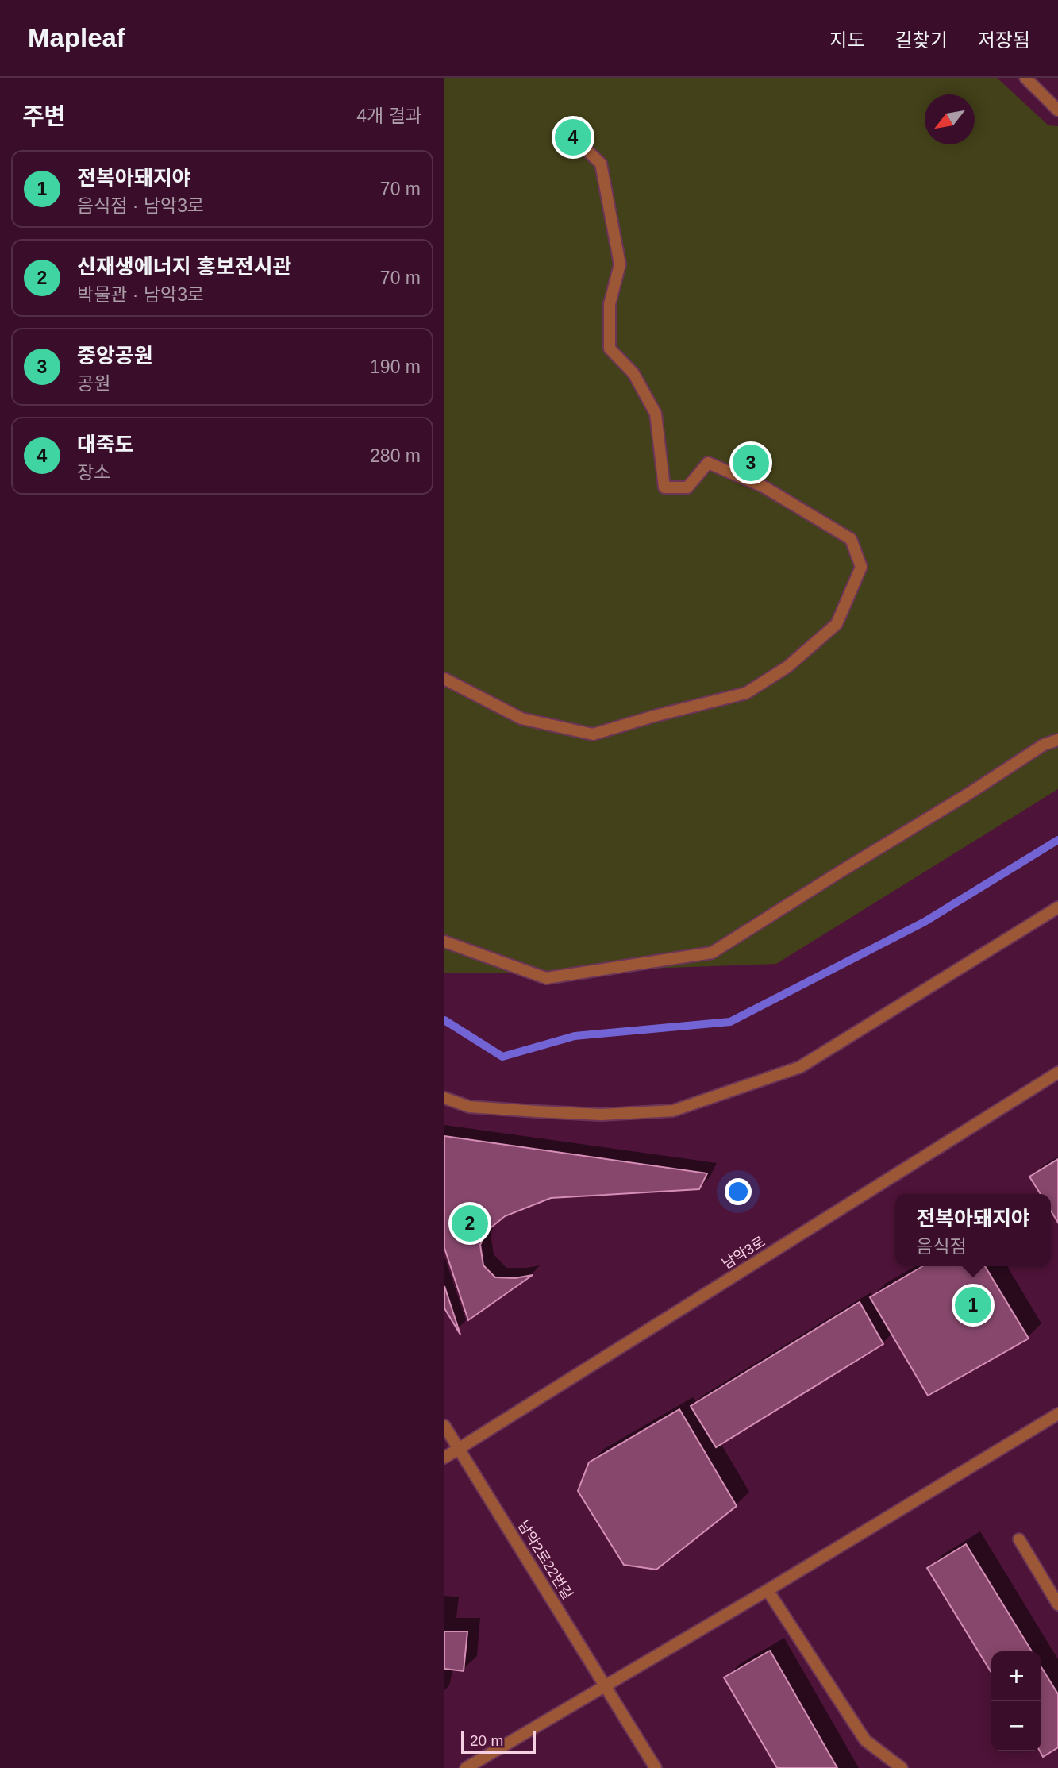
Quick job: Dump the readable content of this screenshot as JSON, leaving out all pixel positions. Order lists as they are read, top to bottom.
{
  "streets": {
    "street": ["남악3로", "남악2로22번길"]
  },
  "crossings": [
    ["남악3로", "남악2로22번길"]
  ],
  "scale_bar": "20 m",
  "north": "bottom left",
  "page": {
    "header": "Mapleaf",
    "nav": ["지도", "길찾기", "저장됨"],
    "heading": ["주변", "4개 결과"],
    "pins": [
      "4",
      "3",
      "2",
      "1"
    ],
    "list": [
      {
        "mark": "1",
        "name": "전복아돼지야",
        "note": "음식점 · 남악3로",
        "value": "70 m"
      },
      {
        "mark": "2",
        "name": "신재생에너지 홍보전시관",
        "note": "박물관 · 남악3로",
        "value": "70 m"
      },
      {
        "mark": "3",
        "name": "중앙공원",
        "note": "공원",
        "value": "190 m"
      },
      {
        "mark": "4",
        "name": "대죽도",
        "note": "장소",
        "value": "280 m"
      }
    ],
    "popup": ["전복아돼지야", "음식점"],
    "map_buttons": ["+", "−"],
    "scale": "20 m"
  }
}
